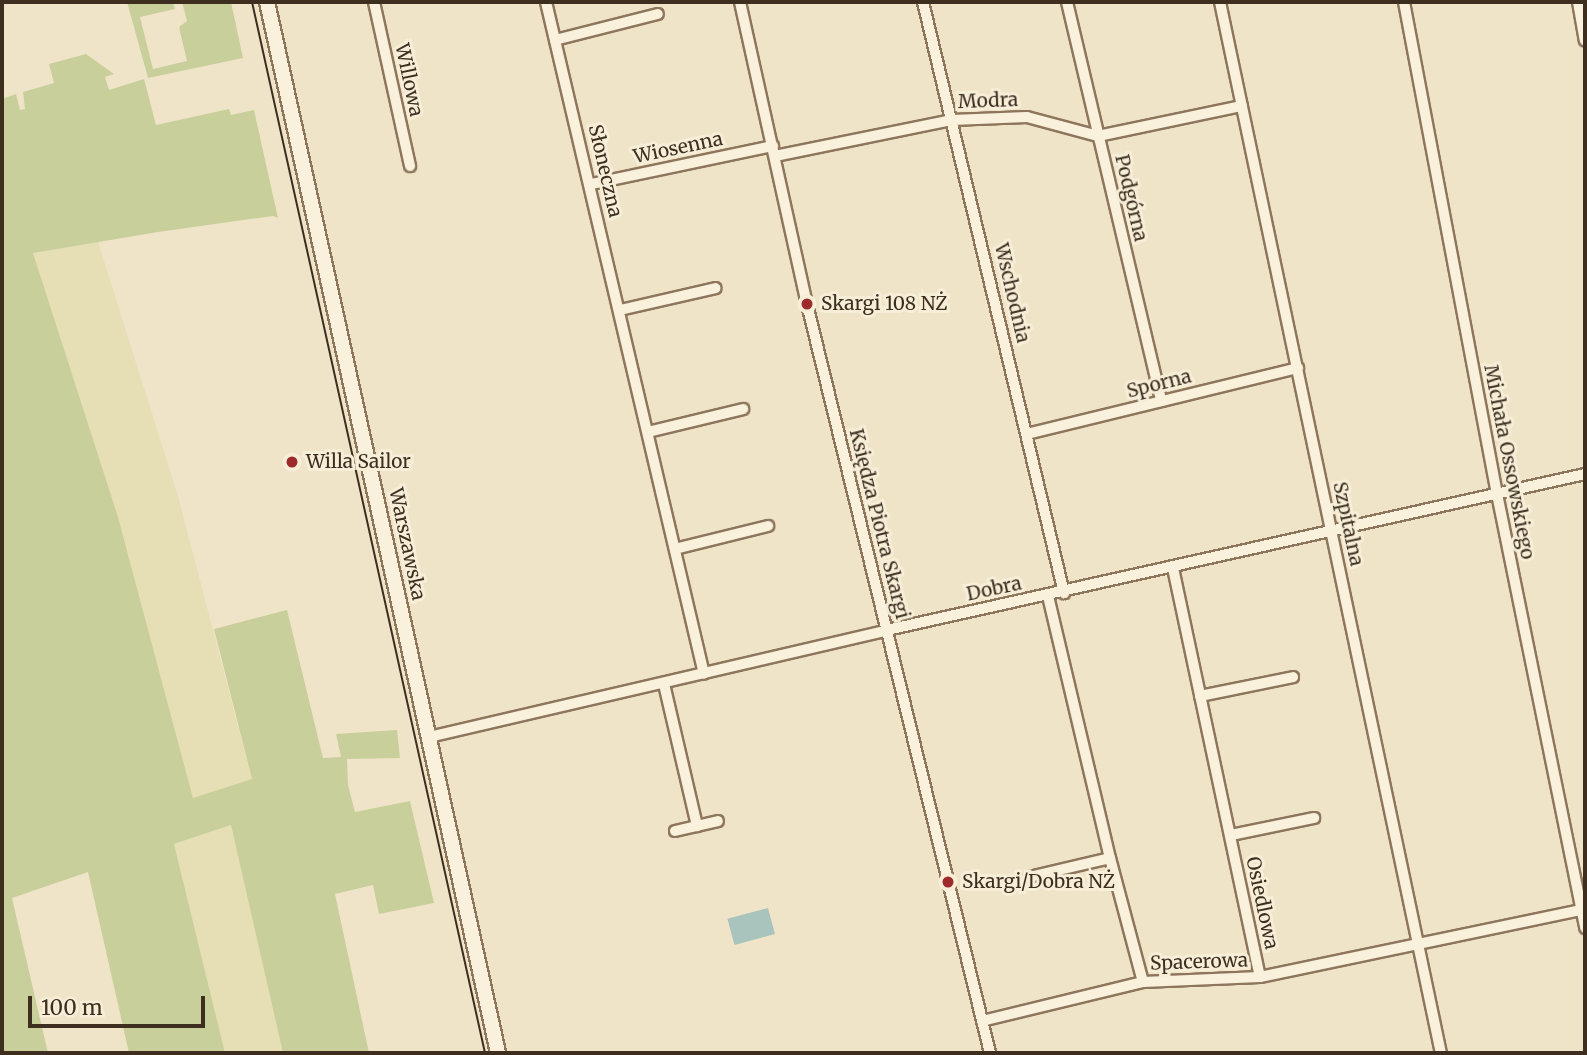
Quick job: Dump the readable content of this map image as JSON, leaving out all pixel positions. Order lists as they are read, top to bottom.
{
  "streets": {
    "main road": ["Warszawska"],
    "street": [
      "Willowa",
      "Modra",
      "Wiosenna",
      "Słoneczna",
      "Podgórna",
      "Wschodnia",
      "Sporna",
      "Michała Ossowskiego",
      "Księdza Piotra Skargi",
      "Szpitalna",
      "Dobra",
      "Osiedlowa",
      "Spacerowa"
    ]
  },
  "crossings": [
    ["Modra", "Wiosenna"],
    ["Modra", "Podgórna"],
    ["Modra", "Wschodnia"],
    ["Modra", "Księdza Piotra Skargi"],
    ["Modra", "Szpitalna"],
    ["Wiosenna", "Słoneczna"],
    ["Wiosenna", "Księdza Piotra Skargi"],
    ["Słoneczna", "Dobra"],
    ["Podgórna", "Sporna"],
    ["Wschodnia", "Sporna"],
    ["Wschodnia", "Dobra"],
    ["Sporna", "Szpitalna"],
    ["Michała Ossowskiego", "Dobra"],
    ["Michała Ossowskiego", "Spacerowa"],
    ["Księdza Piotra Skargi", "Dobra"],
    ["Księdza Piotra Skargi", "Spacerowa"],
    ["Szpitalna", "Dobra"],
    ["Szpitalna", "Spacerowa"],
    ["Warszawska", "Dobra"],
    ["Dobra", "Osiedlowa"],
    ["Osiedlowa", "Spacerowa"]
  ],
  "places": ["Skargi 108 NŻ", "Willa Sailor", "Skargi/Dobra NŻ"],
  "scale_bar": "100 m"
}
